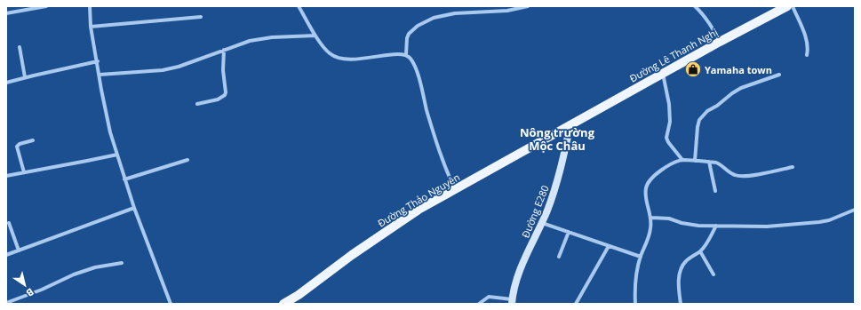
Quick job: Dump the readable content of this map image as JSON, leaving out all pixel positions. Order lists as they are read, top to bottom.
{
  "streets": {
    "main road": ["Đường Lê Thanh Nghị", "Đường Thảo Nguyên", "Đường E280"]
  },
  "crossings": [
    ["Đường Lê Thanh Nghị", "Đường Thảo Nguyên"],
    ["Đường Lê Thanh Nghị", "Đường E280"],
    ["Đường Thảo Nguyên", "Đường E280"]
  ],
  "districts": ["Nông trường Mộc Châu"],
  "places": {
    "shop": ["Yamaha town"]
  },
  "north": "bottom right"
}
